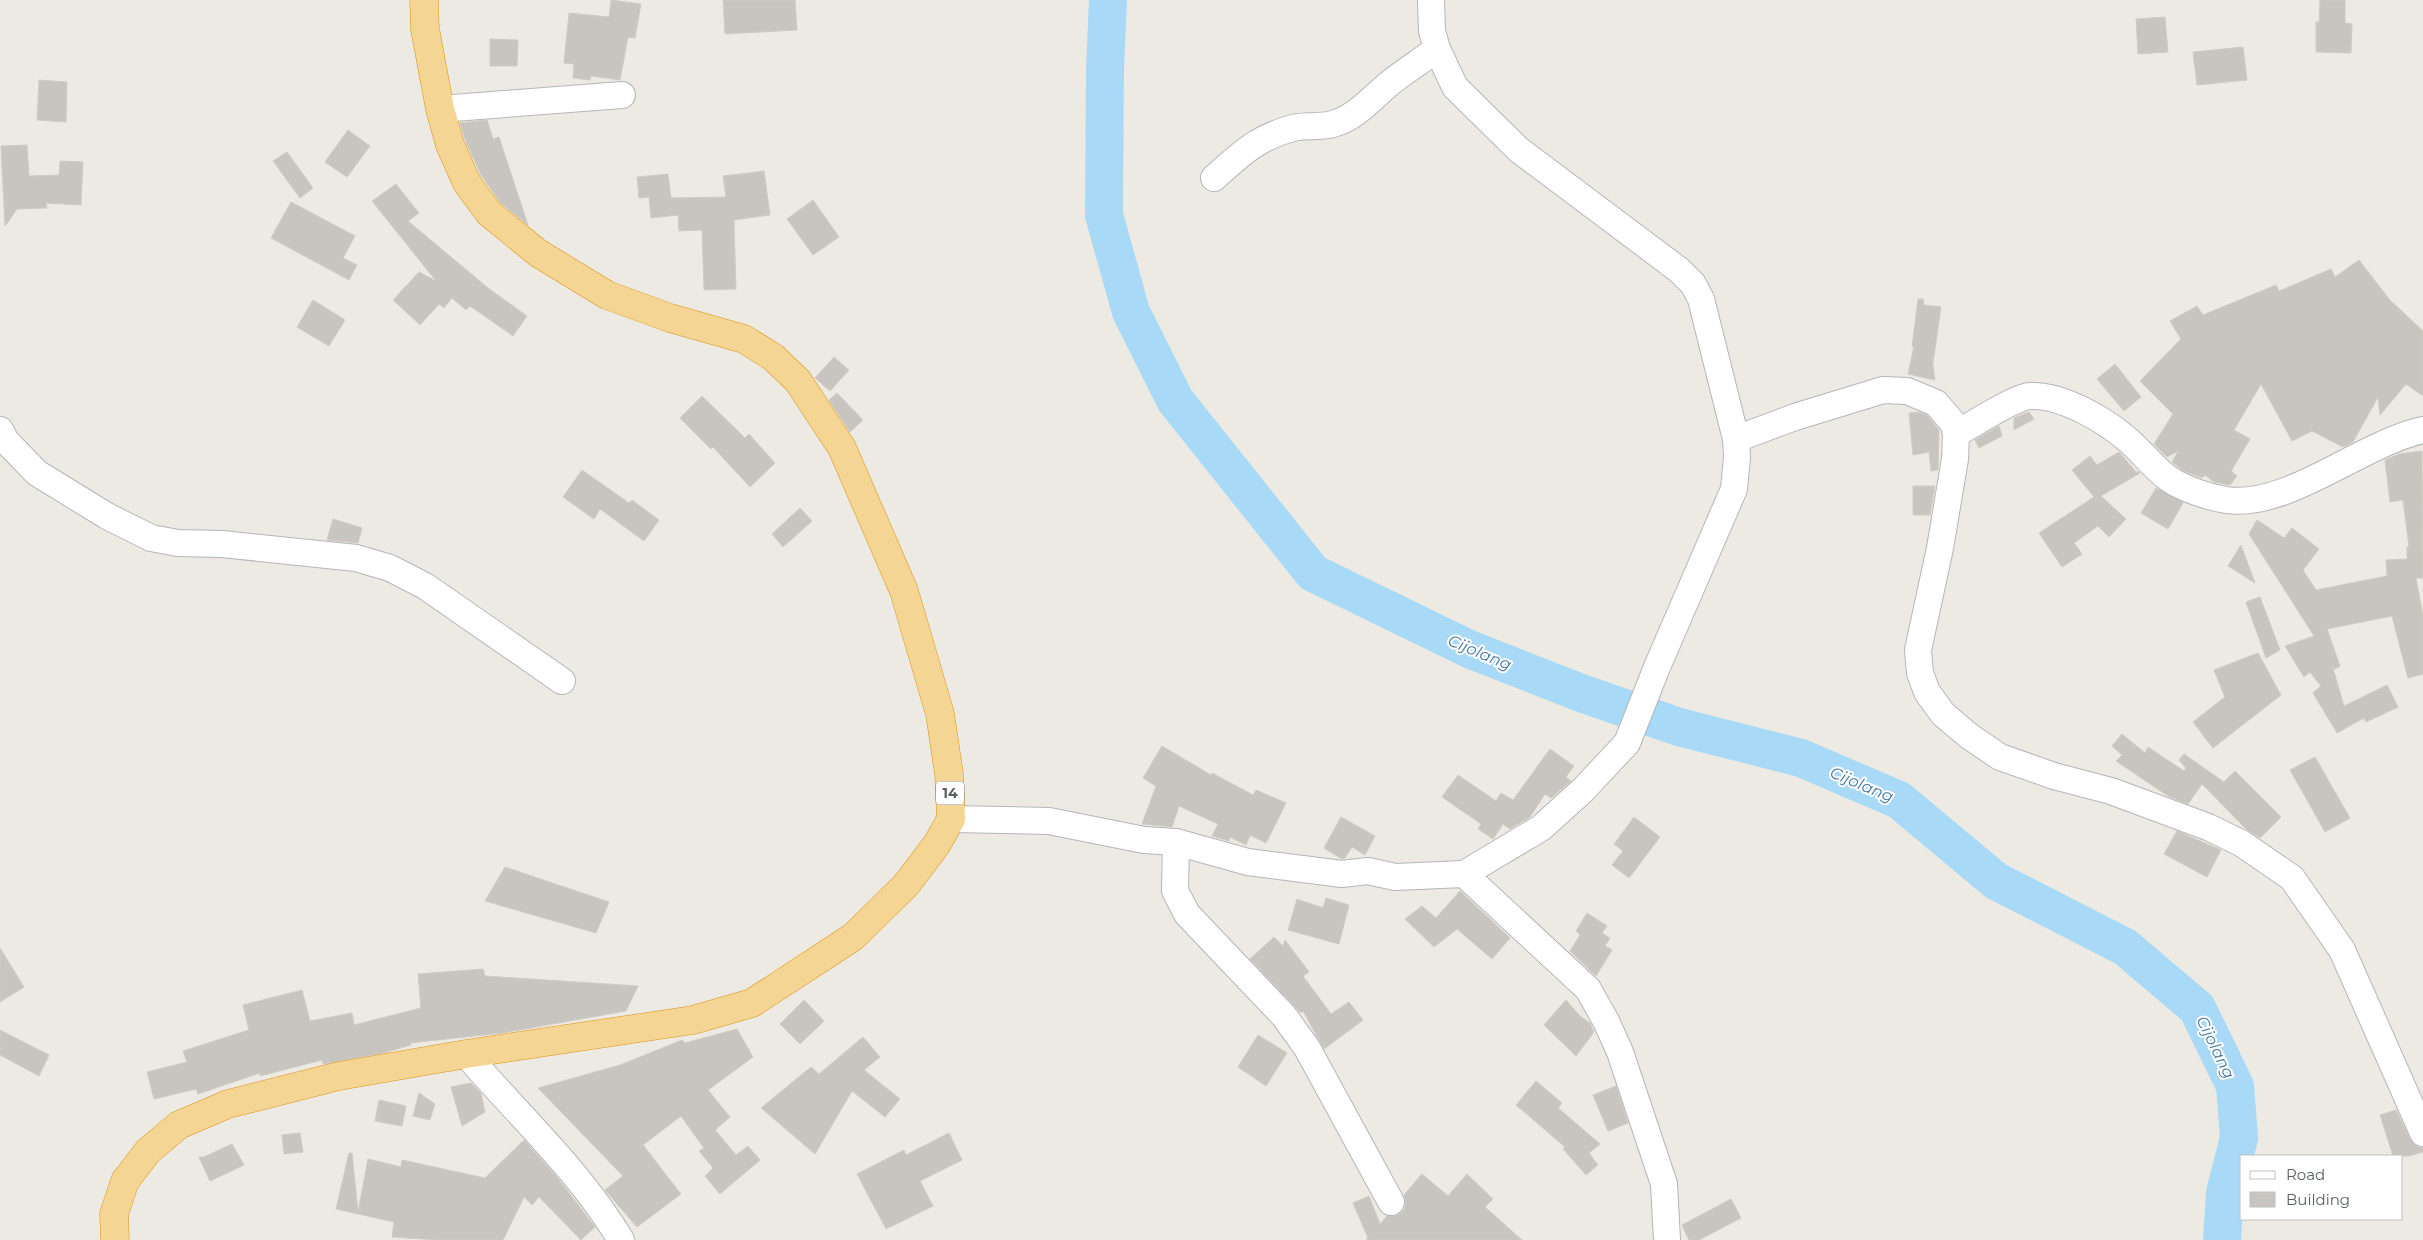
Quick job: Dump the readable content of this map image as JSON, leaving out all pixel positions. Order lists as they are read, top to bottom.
{
  "streets": {
    "highway": ["14"]
  },
  "water": ["Cijolang"],
  "legend": ["Road", "Building"]
}
